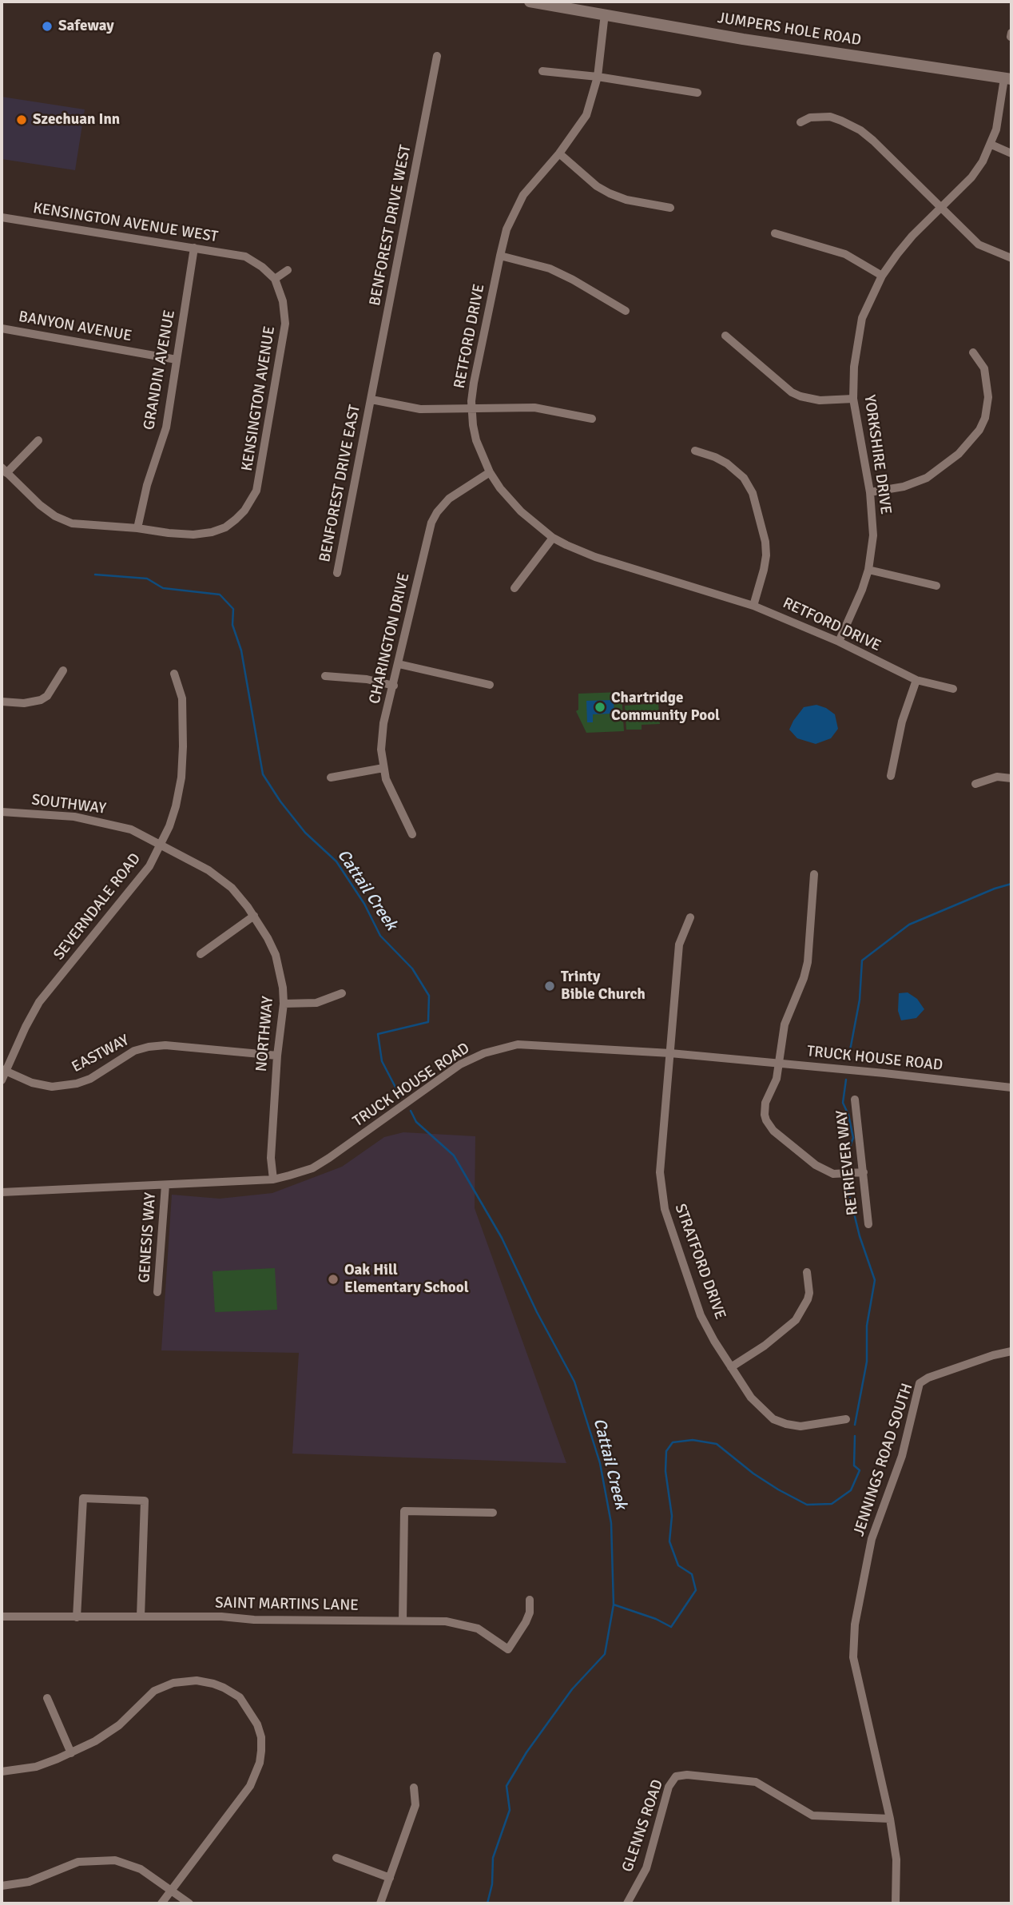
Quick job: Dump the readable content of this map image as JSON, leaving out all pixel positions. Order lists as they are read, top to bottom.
{
  "streets": {
    "main road": ["JUMPERS HOLE ROAD"],
    "street": [
      "KENSINGTON AVENUE WEST",
      "BENFOREST DRIVE WEST",
      "BANYON AVENUE",
      "RETFORD DRIVE",
      "GRANDIN AVENUE",
      "KENSINGTON AVENUE",
      "YORKSHIRE DRIVE",
      "BENFOREST DRIVE EAST",
      "CHARINGTON DRIVE",
      "SOUTHWAY",
      "SEVERNDALE ROAD",
      "NORTHWAY",
      "EASTWAY",
      "TRUCK HOUSE ROAD",
      "RETRIEVER WAY",
      "GENESIS WAY",
      "STRATFORD DRIVE",
      "JENNINGS ROAD SOUTH",
      "SAINT MARTINS LANE",
      "GLENNS ROAD"
    ]
  },
  "crossings": [
    ["JUMPERS HOLE ROAD", "RETFORD DRIVE"],
    ["JUMPERS HOLE ROAD", "YORKSHIRE DRIVE"],
    ["KENSINGTON AVENUE WEST", "GRANDIN AVENUE"],
    ["KENSINGTON AVENUE WEST", "KENSINGTON AVENUE"],
    ["BENFOREST DRIVE WEST", "BENFOREST DRIVE EAST"],
    ["BANYON AVENUE", "GRANDIN AVENUE"],
    ["RETFORD DRIVE", "YORKSHIRE DRIVE"],
    ["RETFORD DRIVE", "CHARINGTON DRIVE"],
    ["GRANDIN AVENUE", "KENSINGTON AVENUE"],
    ["SOUTHWAY", "SEVERNDALE ROAD"],
    ["SOUTHWAY", "NORTHWAY"],
    ["SEVERNDALE ROAD", "NORTHWAY"],
    ["SEVERNDALE ROAD", "EASTWAY"],
    ["NORTHWAY", "EASTWAY"],
    ["NORTHWAY", "TRUCK HOUSE ROAD"],
    ["TRUCK HOUSE ROAD", "GENESIS WAY"],
    ["TRUCK HOUSE ROAD", "STRATFORD DRIVE"],
    ["JENNINGS ROAD SOUTH", "GLENNS ROAD"]
  ],
  "water": ["Cattail Creek"],
  "places": [
    "Safeway",
    "Szechuan Inn",
    "Chartridge Community Pool",
    "Trinty Bible Church",
    "Oak Hill Elementary School"
  ]
}
